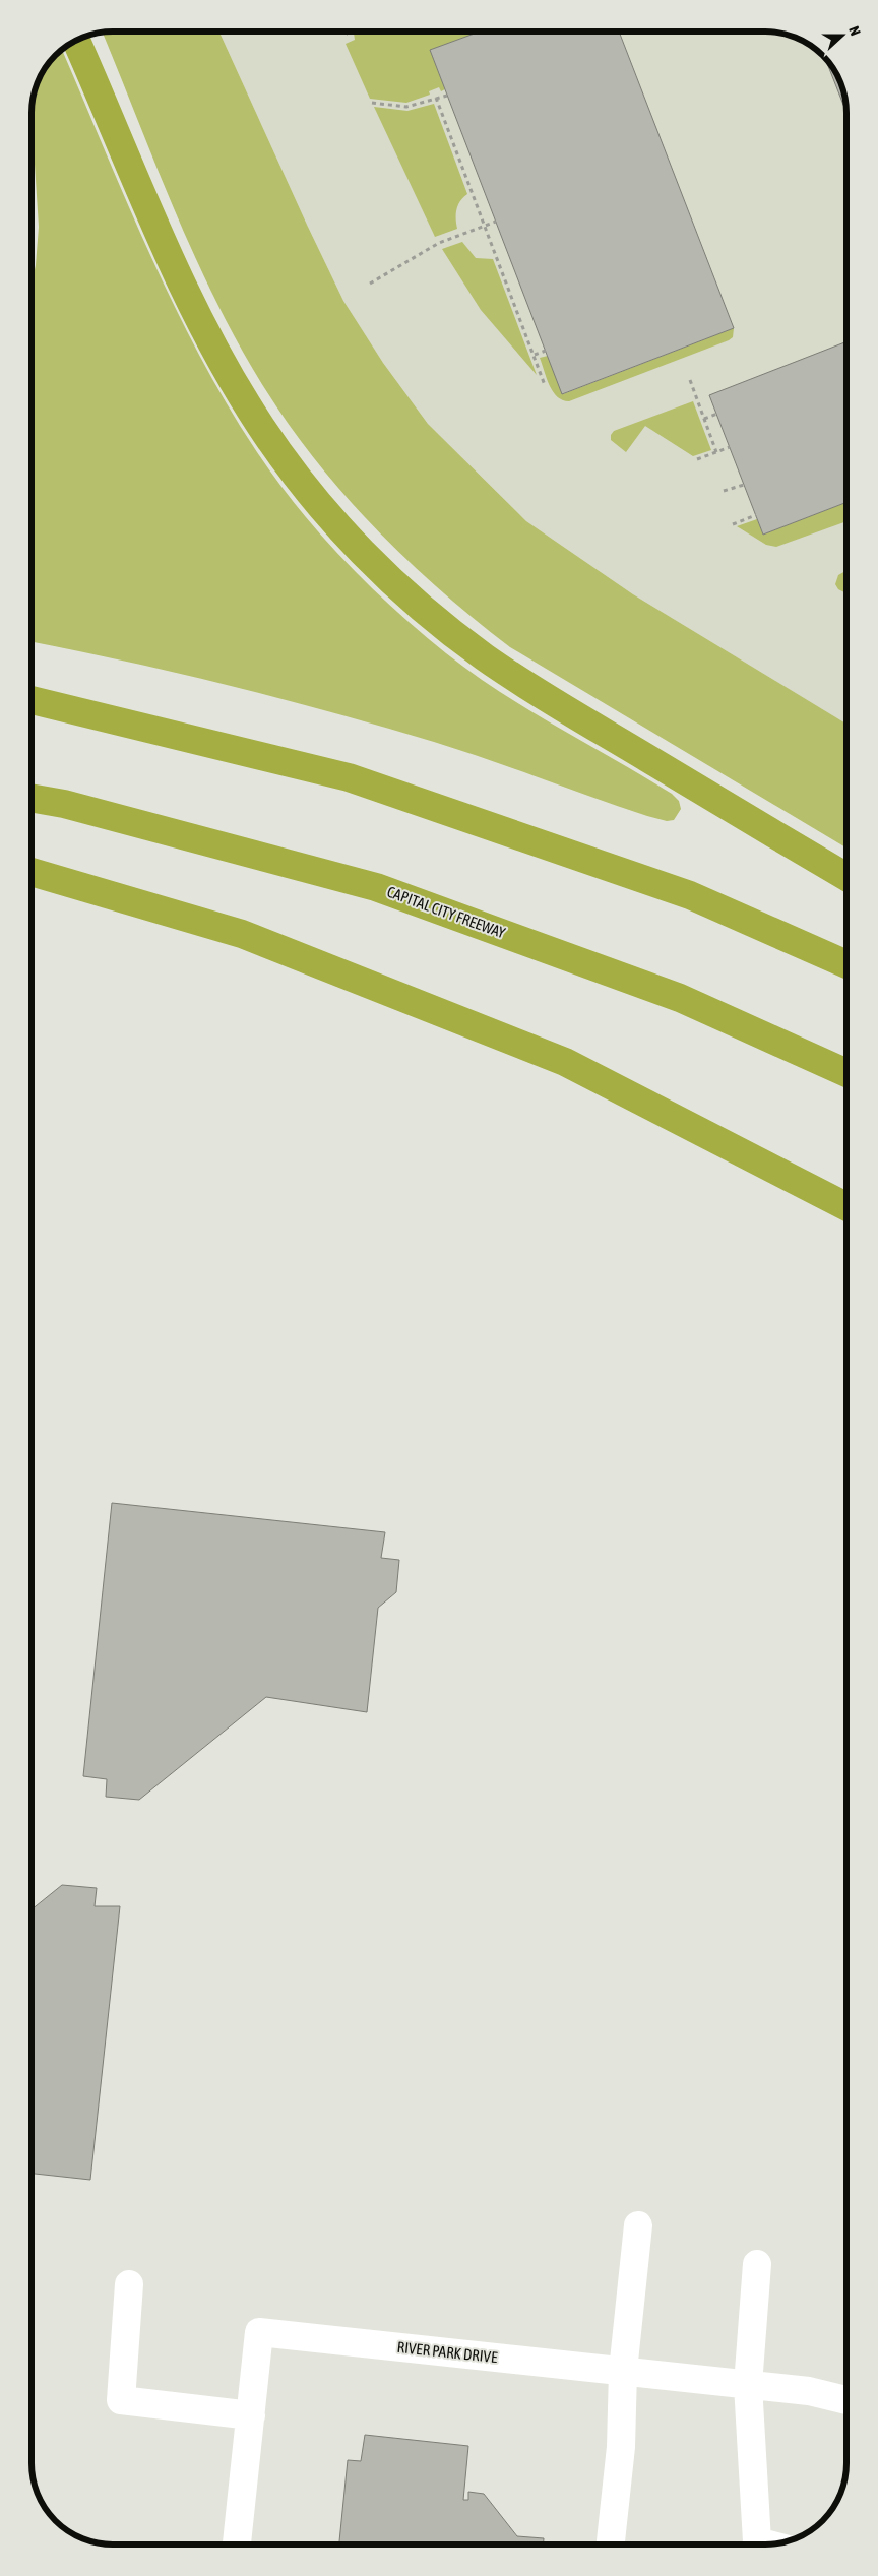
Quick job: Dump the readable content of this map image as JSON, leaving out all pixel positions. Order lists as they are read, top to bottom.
{
  "streets": {
    "highway": ["CAPITAL CITY FREEWAY"],
    "street": ["RIVER PARK DRIVE"]
  },
  "north": "right"
}
